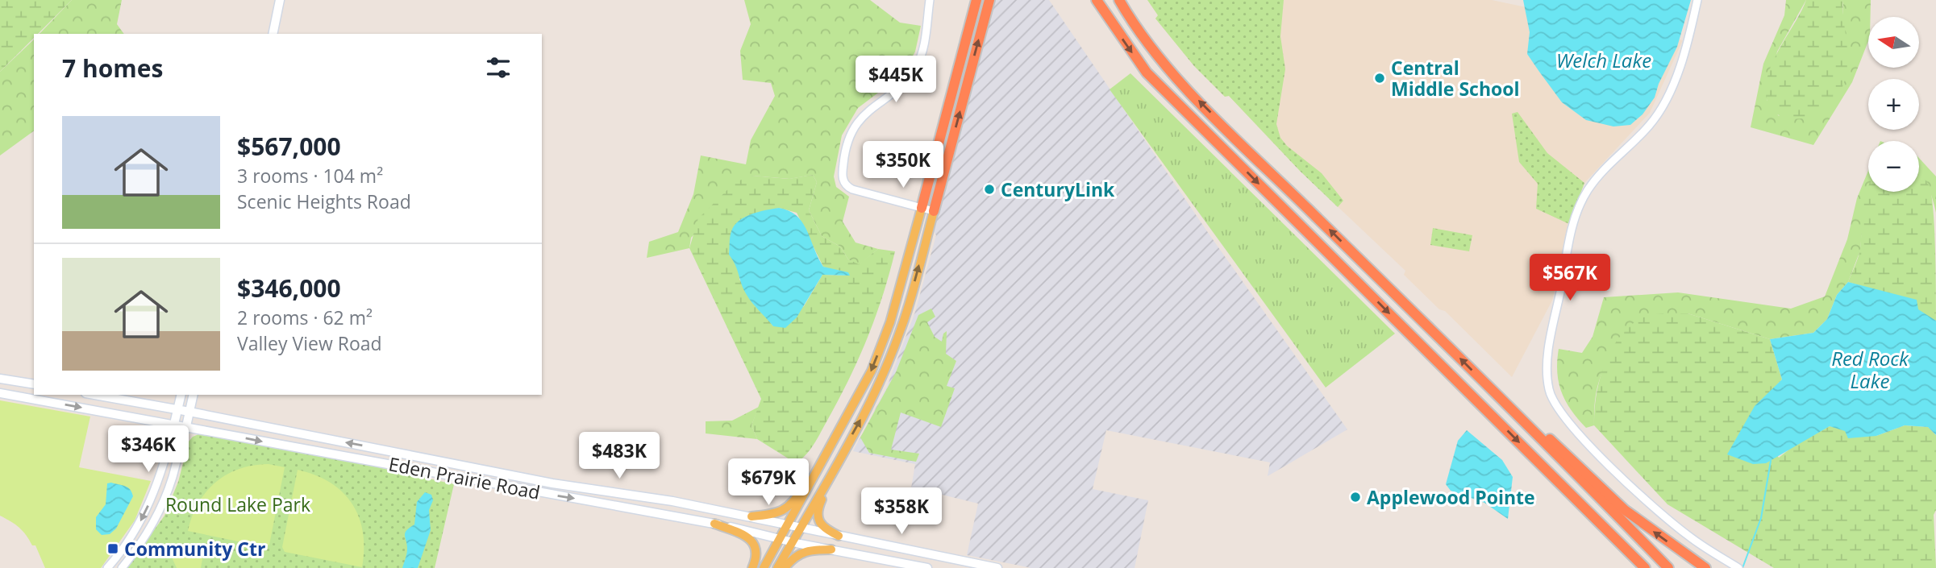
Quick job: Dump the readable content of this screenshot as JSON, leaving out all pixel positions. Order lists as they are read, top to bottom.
{
  "streets": {
    "main road": ["Eden Prairie Road"]
  },
  "water": ["Welch Lake", "Red Rock Lake"],
  "parks": ["Round Lake Park"],
  "places": {
    "other": ["Central Middle School", "CenturyLink", "Applewood Pointe"],
    "transit": ["Community Ctr"]
  },
  "north": "left",
  "page": {
    "map_buttons": ["+", "−"],
    "heading": "7 homes",
    "price": [
      "$445K",
      "$350K",
      "$567K",
      "$346K",
      "$483K",
      "$679K",
      "$358K"
    ],
    "list": [
      {
        "name": "$567,000",
        "note": "3 rooms · 104 m² · Scenic Heights Road"
      },
      {
        "name": "$346,000",
        "note": "2 rooms · 62 m² · Valley View Road"
      }
    ]
  }
}
